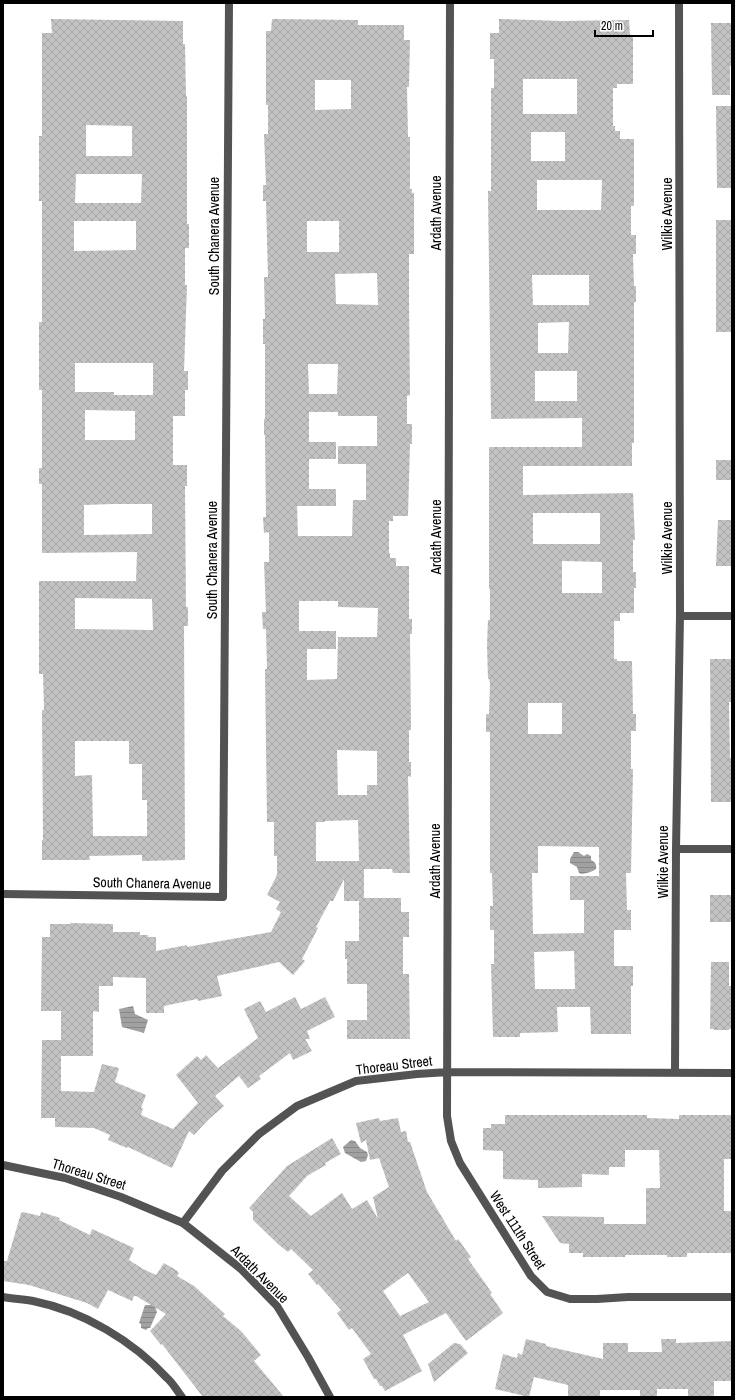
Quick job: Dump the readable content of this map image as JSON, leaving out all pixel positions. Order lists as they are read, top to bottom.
{
  "streets": {
    "street": [
      "Ardath Avenue",
      "Wilkie Avenue",
      "South Chanera Avenue",
      "Thoreau Street",
      "West 111th Street"
    ]
  },
  "crossings": [
    ["Ardath Avenue", "Thoreau Street"],
    ["Ardath Avenue", "West 111th Street"],
    ["Wilkie Avenue", "Thoreau Street"],
    ["Thoreau Street", "West 111th Street"]
  ],
  "scale_bar": "20 m"
}
